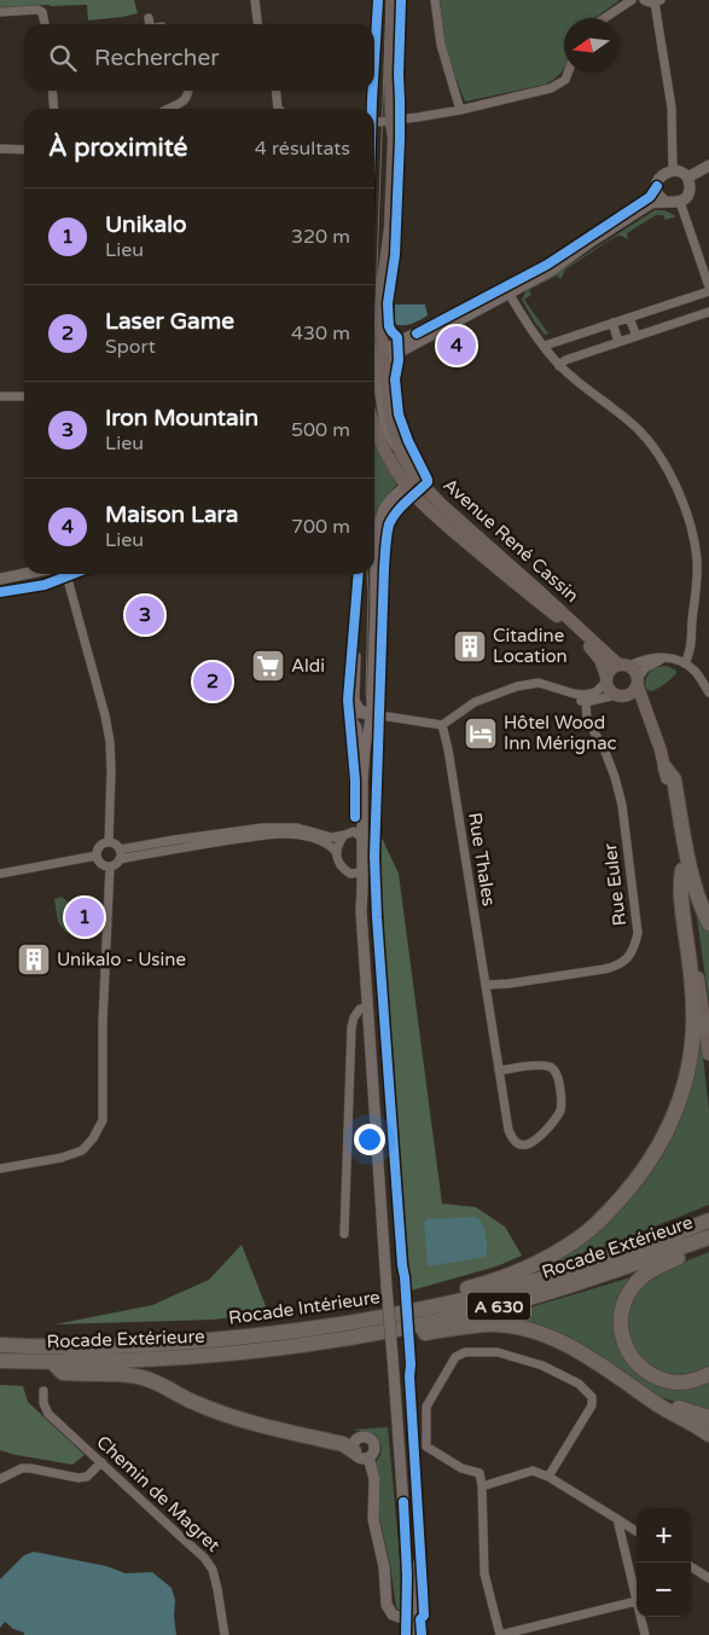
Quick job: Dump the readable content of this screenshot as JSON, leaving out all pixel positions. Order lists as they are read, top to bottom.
{
  "streets": {
    "highway": ["Rocade Extérieure", "A 630", "Rocade Intérieure"],
    "main road": ["Avenue René Cassin"],
    "street": ["Rue Thales", "Rue Euler", "Chemin de Magret"]
  },
  "crossings": [
    ["Rue Thales", "Rue Euler"]
  ],
  "places": {
    "building": ["Citadine Location", "Unikalo - Usine"],
    "supermarket": ["Aldi"],
    "hotel": ["Hôtel Wood Inn Mérignac"]
  },
  "north": "left",
  "page": {
    "search": "Rechercher",
    "heading": ["À proximité", "4 résultats"],
    "list": [
      {
        "mark": "1",
        "name": "Unikalo",
        "note": "Lieu",
        "value": "320 m"
      },
      {
        "mark": "2",
        "name": "Laser Game",
        "note": "Sport",
        "value": "430 m"
      },
      {
        "mark": "3",
        "name": "Iron Mountain",
        "note": "Lieu",
        "value": "500 m"
      },
      {
        "mark": "4",
        "name": "Maison Lara",
        "note": "Lieu",
        "value": "700 m"
      }
    ],
    "pins": [
      "4",
      "3",
      "2",
      "1"
    ],
    "map_buttons": ["+", "−"]
  }
}
